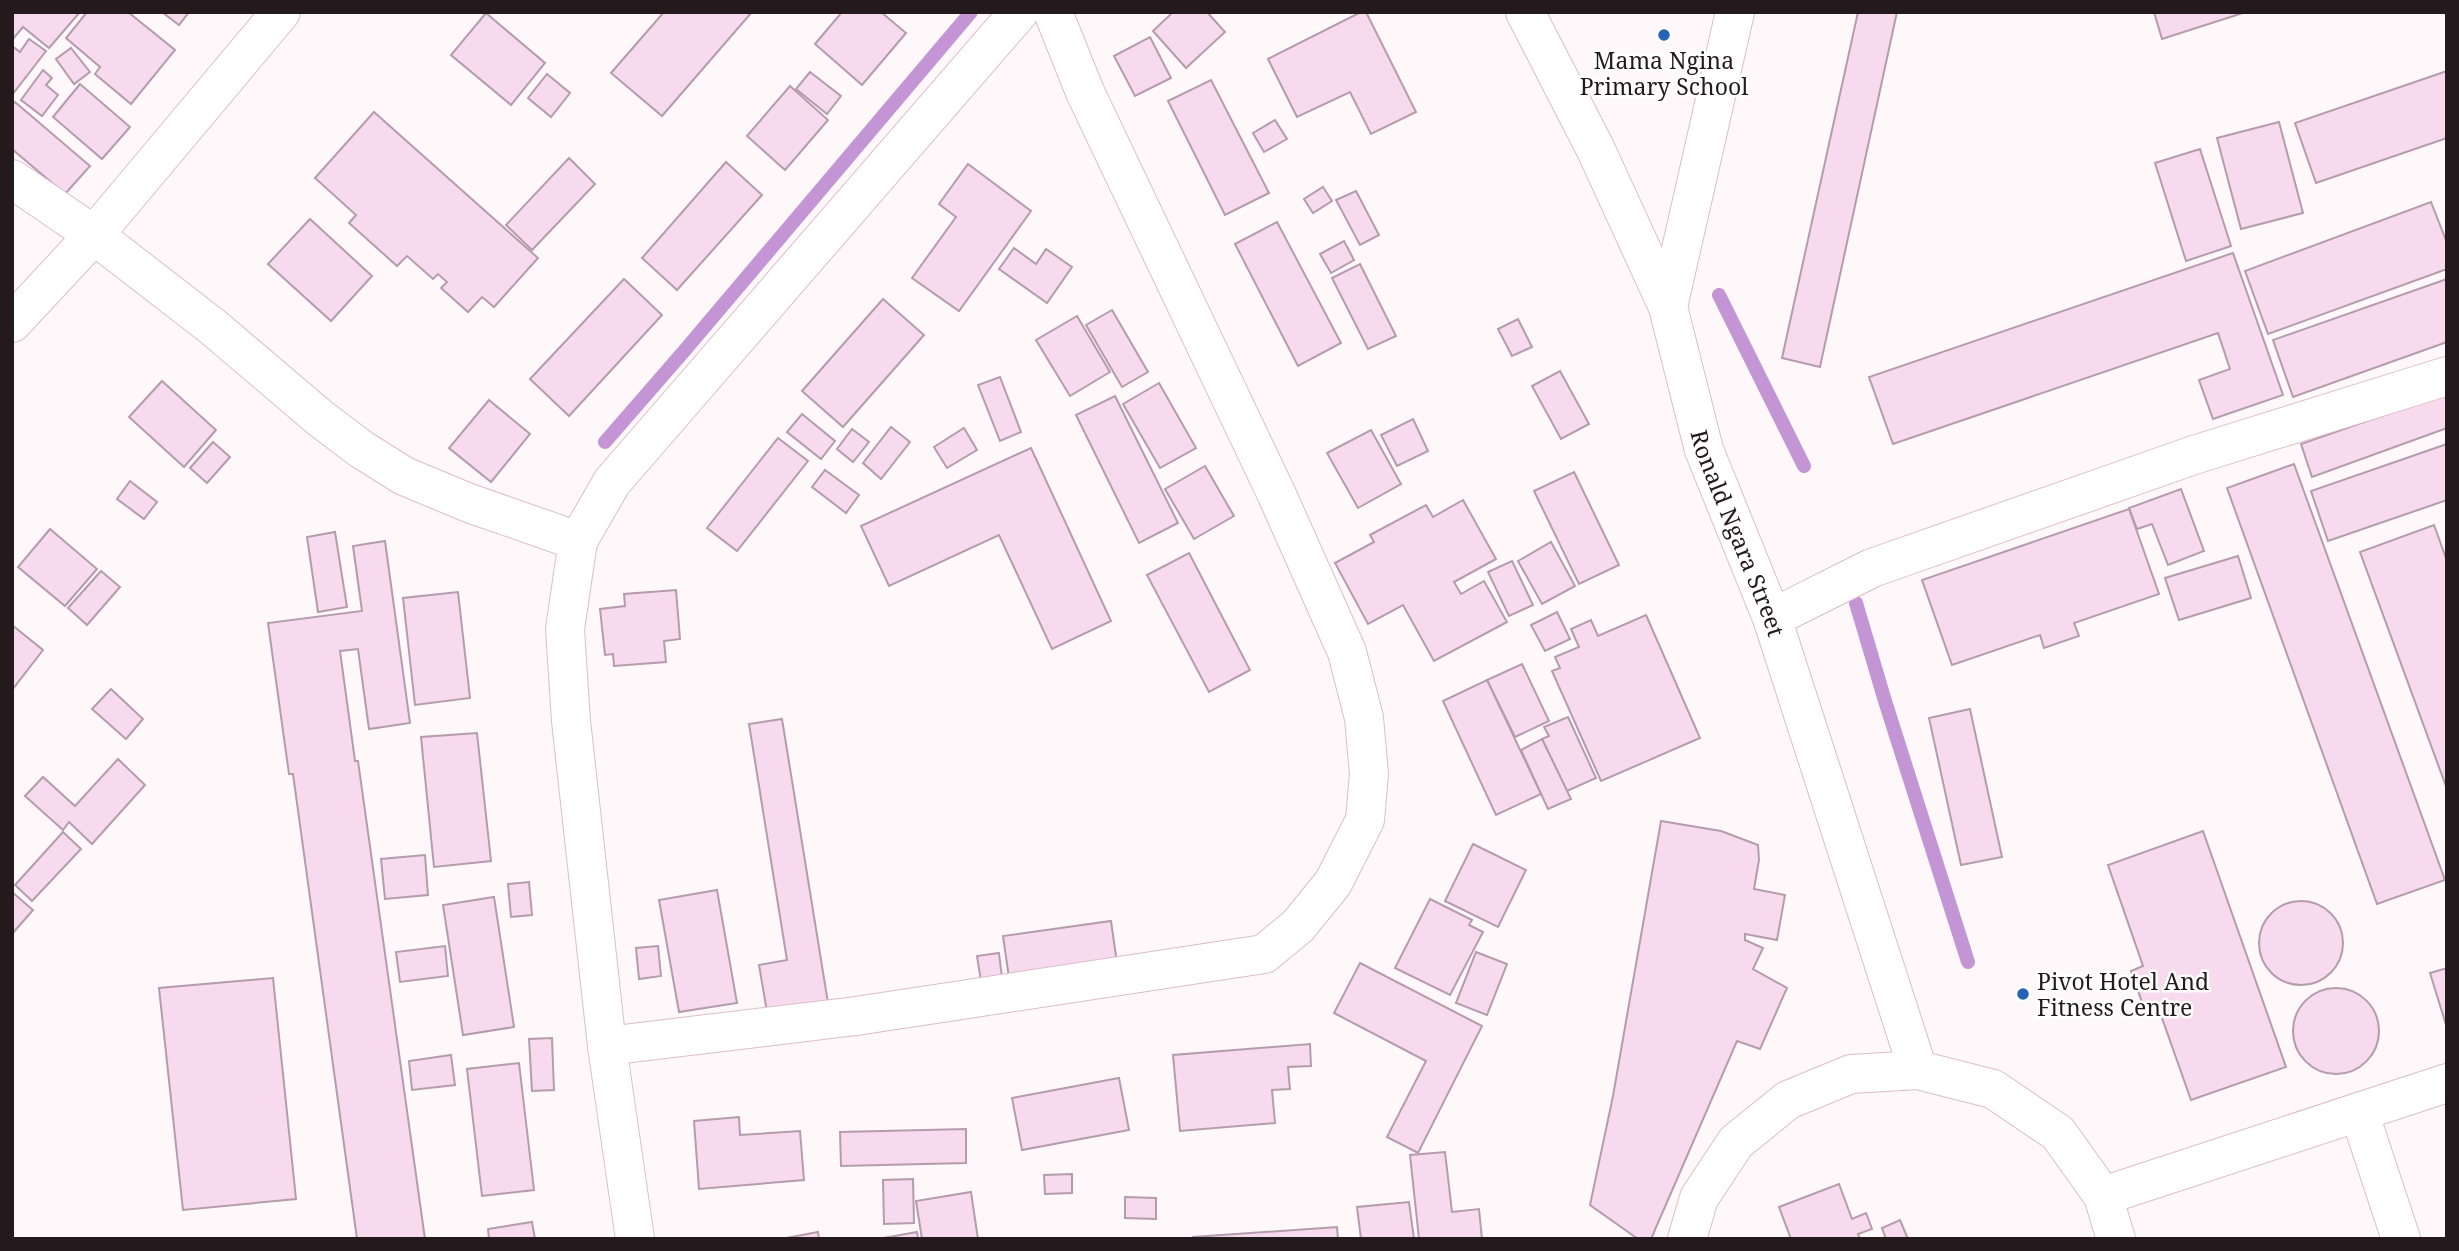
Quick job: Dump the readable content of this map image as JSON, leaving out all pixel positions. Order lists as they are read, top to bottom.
{
  "streets": {
    "street": ["Ronald Ngara Street"]
  },
  "places": ["Mama Ngina Primary School", "Pivot Hotel And Fitness Centre"]
}
